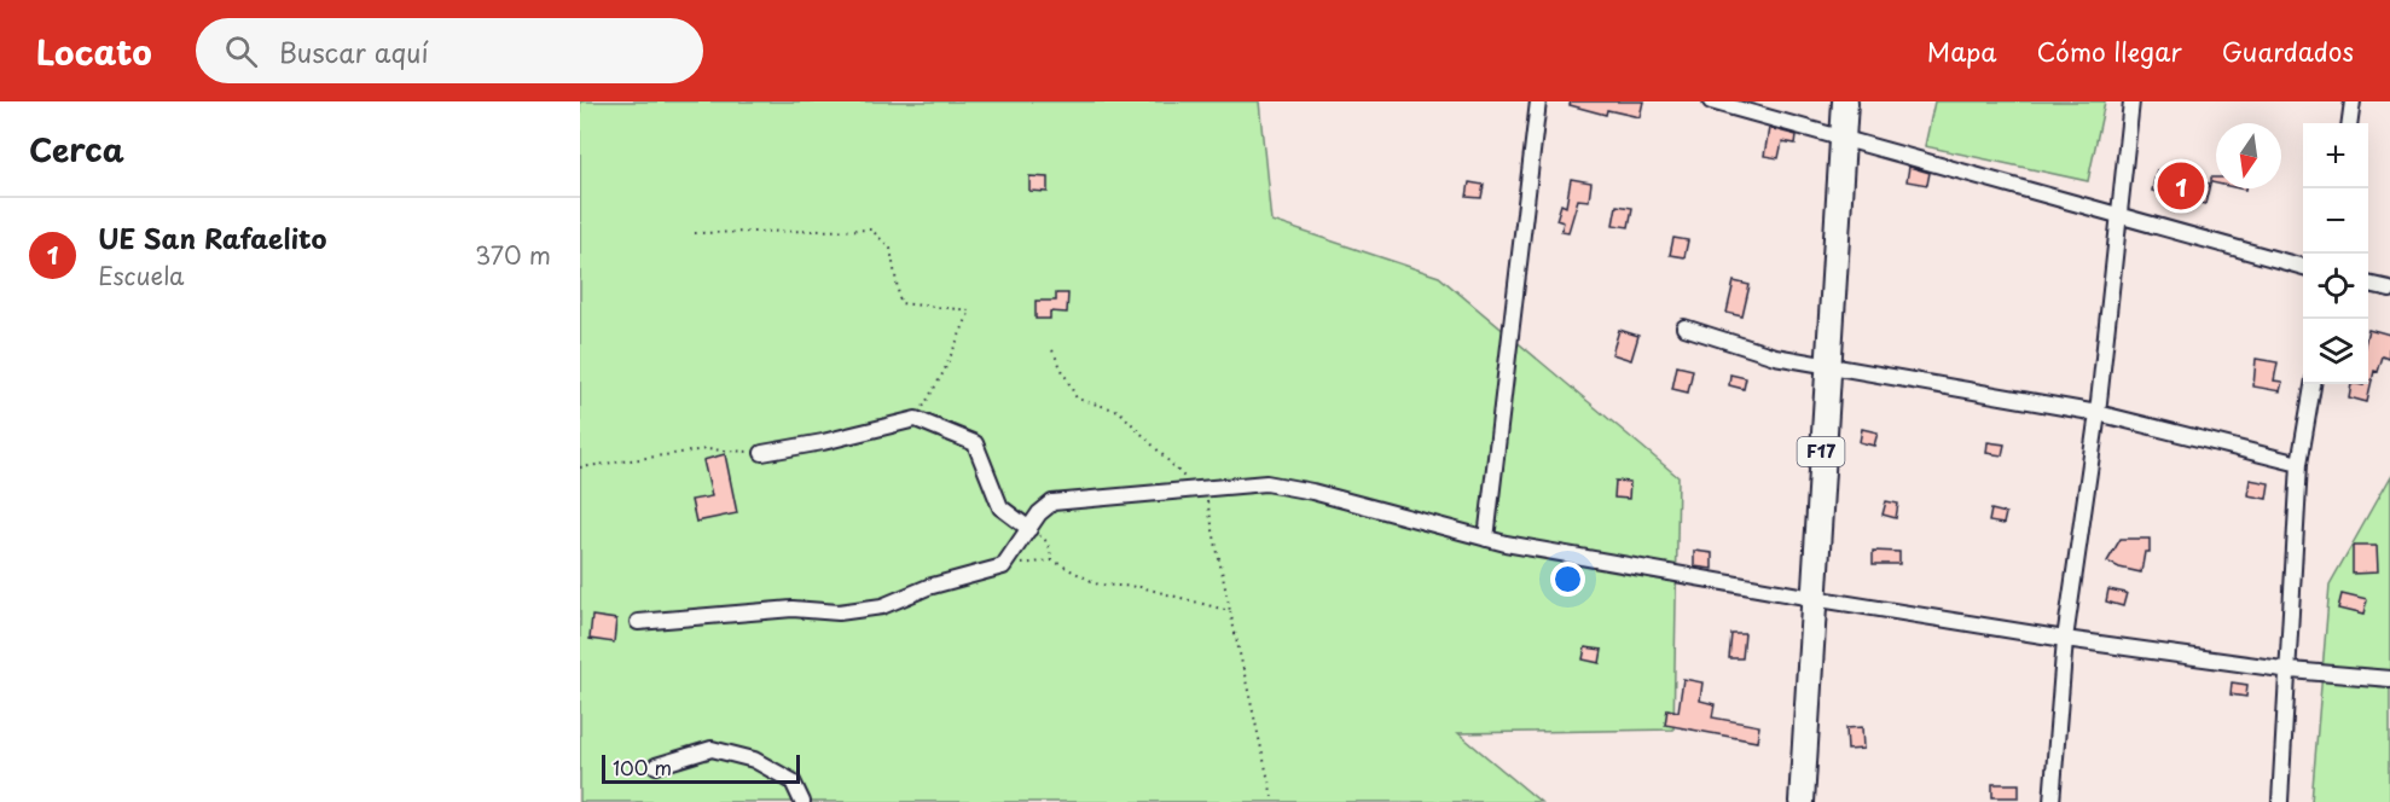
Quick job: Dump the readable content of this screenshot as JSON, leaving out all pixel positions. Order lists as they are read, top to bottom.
{
  "streets": {
    "highway": ["F17"]
  },
  "scale_bar": "100 m",
  "north": "bottom",
  "page": {
    "header": "Locato",
    "search": "Buscar aquí",
    "nav": ["Mapa", "Cómo llegar", "Guardados"],
    "heading": "Cerca",
    "map_buttons": ["+", "−"],
    "pins": "1",
    "list": [
      {
        "mark": "1",
        "name": "UE San Rafaelito",
        "note": "Escuela",
        "value": "370 m"
      }
    ],
    "scale": "100 m"
  }
}
